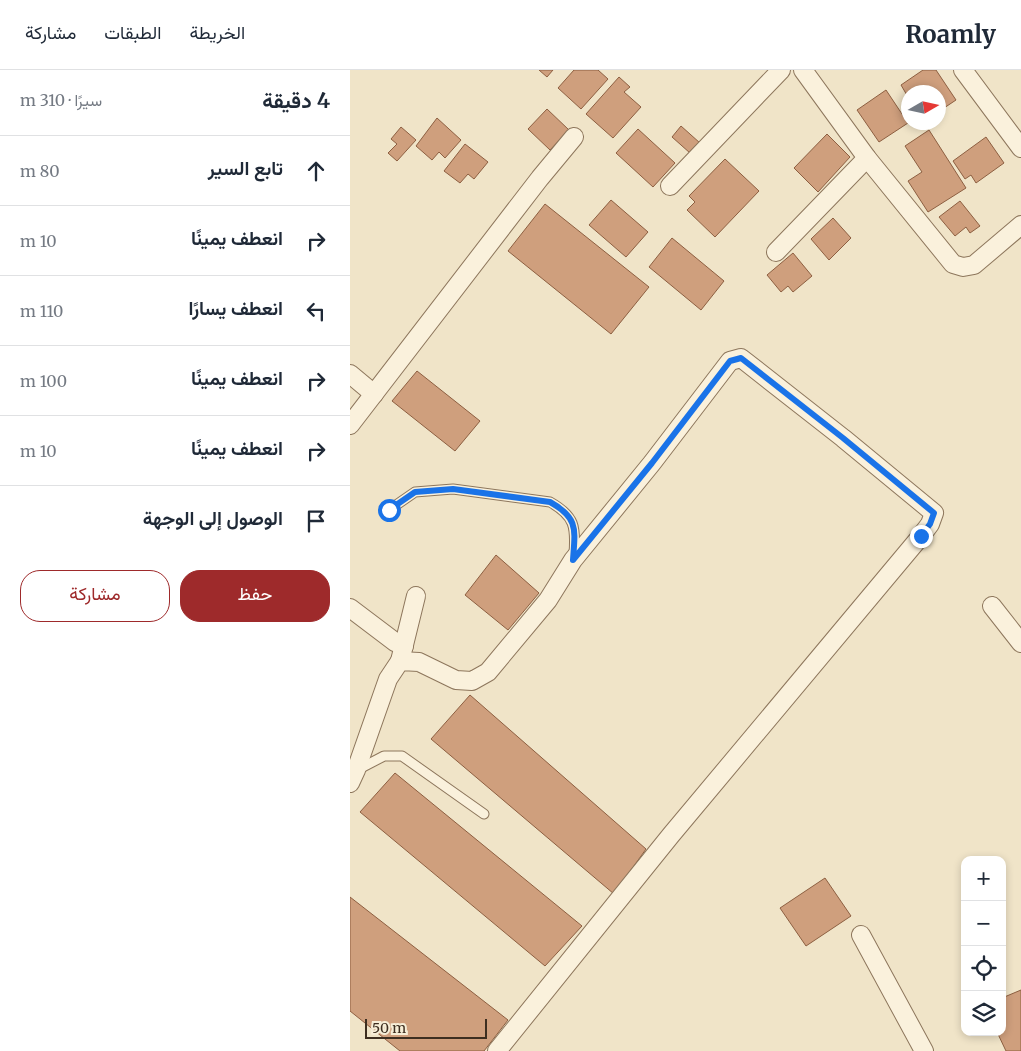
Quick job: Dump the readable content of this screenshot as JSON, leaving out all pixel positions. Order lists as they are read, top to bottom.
{
  "scale_bar": "50 m",
  "north": "right",
  "page": {
    "header": "Roamly",
    "nav": ["الخريطة", "الطبقات", "مشاركة"],
    "heading": ["4 دقيقة", "سيرًا · 310 m"],
    "list": [
      ["تابع السير", "80 m"],
      ["انعطف يمينًا", "10 m"],
      ["انعطف يسارًا", "110 m"],
      ["انعطف يمينًا", "100 m"],
      ["انعطف يمينًا", "10 m"],
      "الوصول إلى الوجهة"
    ],
    "buttons": ["حفظ", "مشاركة"],
    "map_buttons": ["+", "−"],
    "scale": "50 m"
  }
}
